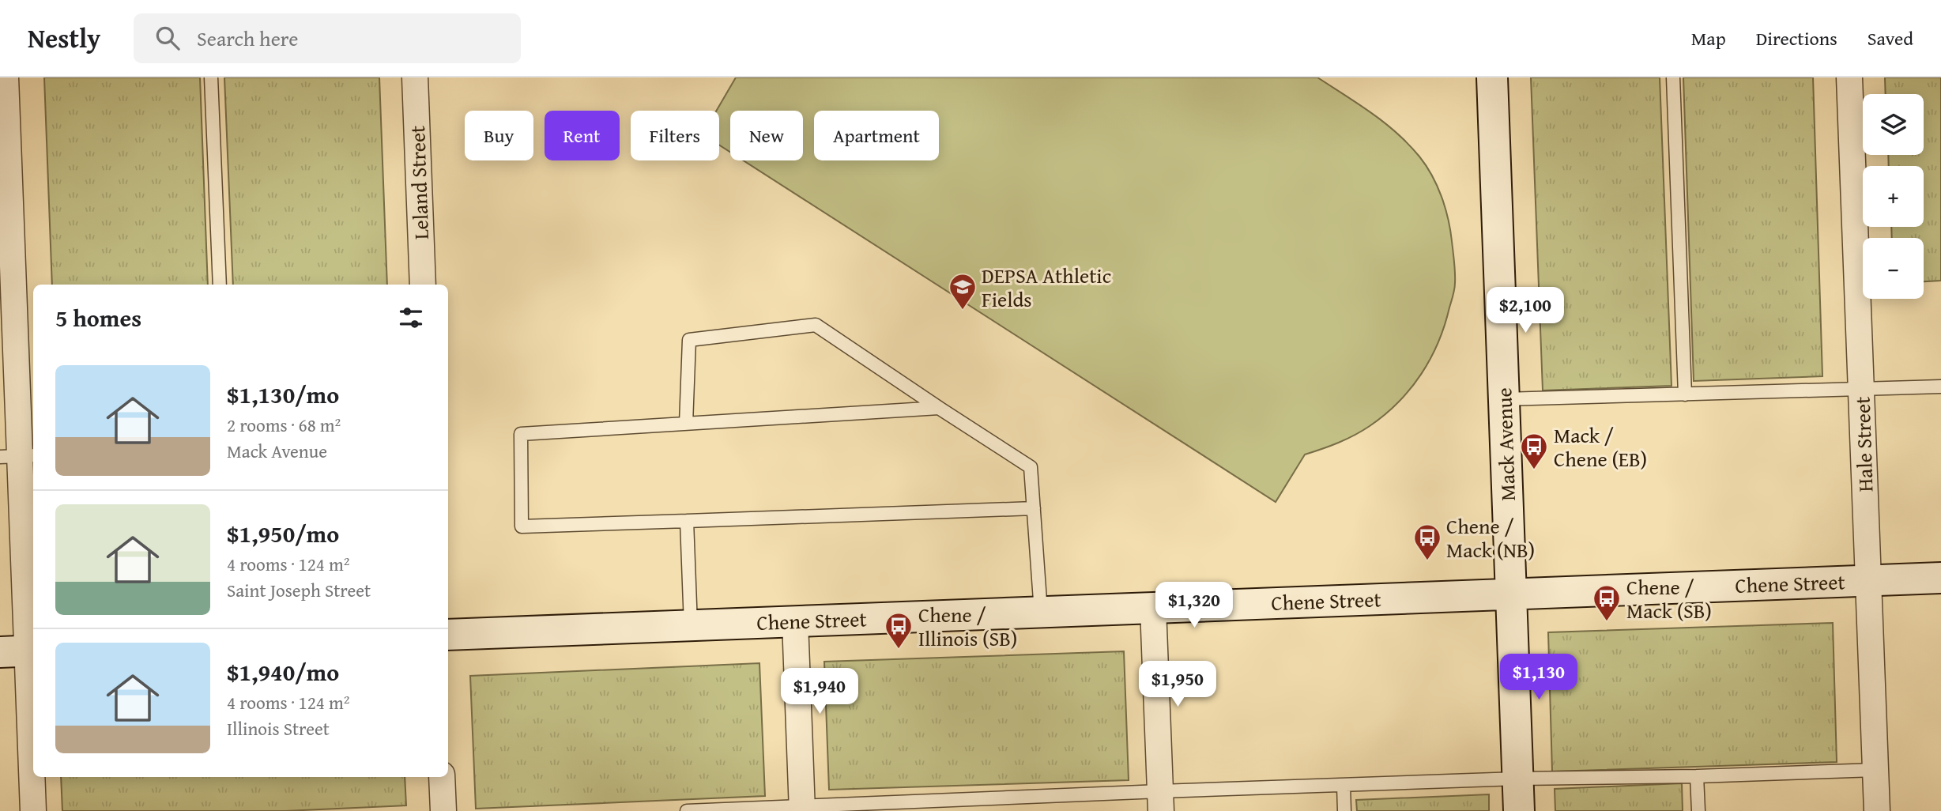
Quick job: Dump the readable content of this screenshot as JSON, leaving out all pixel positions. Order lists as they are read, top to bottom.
{
  "streets": {
    "street": [
      "Leland Street",
      "Mack Avenue",
      "Hale Street",
      "Chene Street"
    ]
  },
  "crossings": [
    ["Mack Avenue", "Chene Street"],
    ["Hale Street", "Chene Street"]
  ],
  "places": {
    "school or university": ["DEPSA Athletic Fields"],
    "bus stop": [
      "Mack / Chene (EB)",
      "Chene / Mack (NB)",
      "Chene / Mack (SB)",
      "Chene / Illinois (SB)"
    ]
  },
  "page": {
    "header": "Nestly",
    "search": "Search here",
    "nav": ["Map", "Directions", "Saved"],
    "map_buttons": ["+", "−"],
    "chip": [
      "Buy",
      "Rent",
      "Filters",
      "New",
      "Apartment"
    ],
    "heading": "5 homes",
    "price": [
      "$2,100",
      "$1,320",
      "$1,130",
      "$1,950",
      "$1,940"
    ],
    "list": [
      {
        "name": "$1,130/mo",
        "note": "2 rooms · 68 m² · Mack Avenue"
      },
      {
        "name": "$1,950/mo",
        "note": "4 rooms · 124 m² · Saint Joseph Street"
      },
      {
        "name": "$1,940/mo",
        "note": "4 rooms · 124 m² · Illinois Street"
      }
    ]
  }
}
